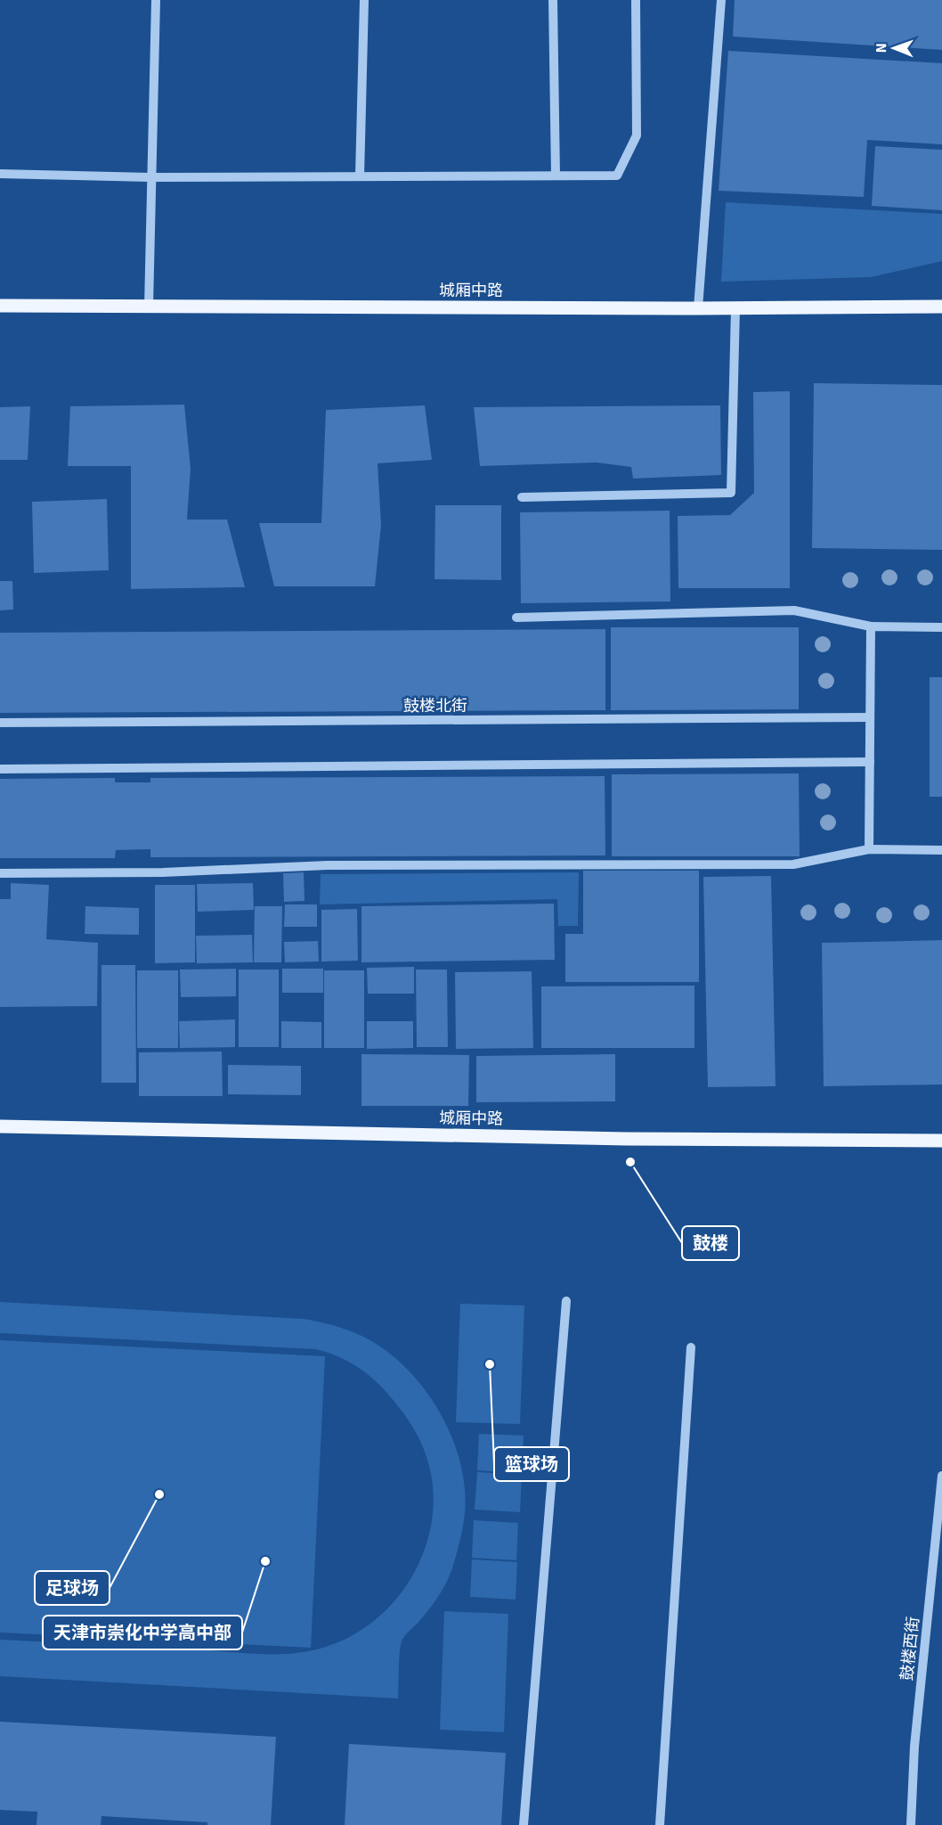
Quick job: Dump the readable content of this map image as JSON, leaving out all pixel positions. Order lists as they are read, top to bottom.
{
  "streets": {
    "main road": ["城厢中路"],
    "street": ["鼓楼北街", "鼓楼西街"]
  },
  "places": [
    "鼓楼",
    "篮球场",
    "足球场",
    "天津市崇化中学高中部"
  ],
  "north": "left"
}
